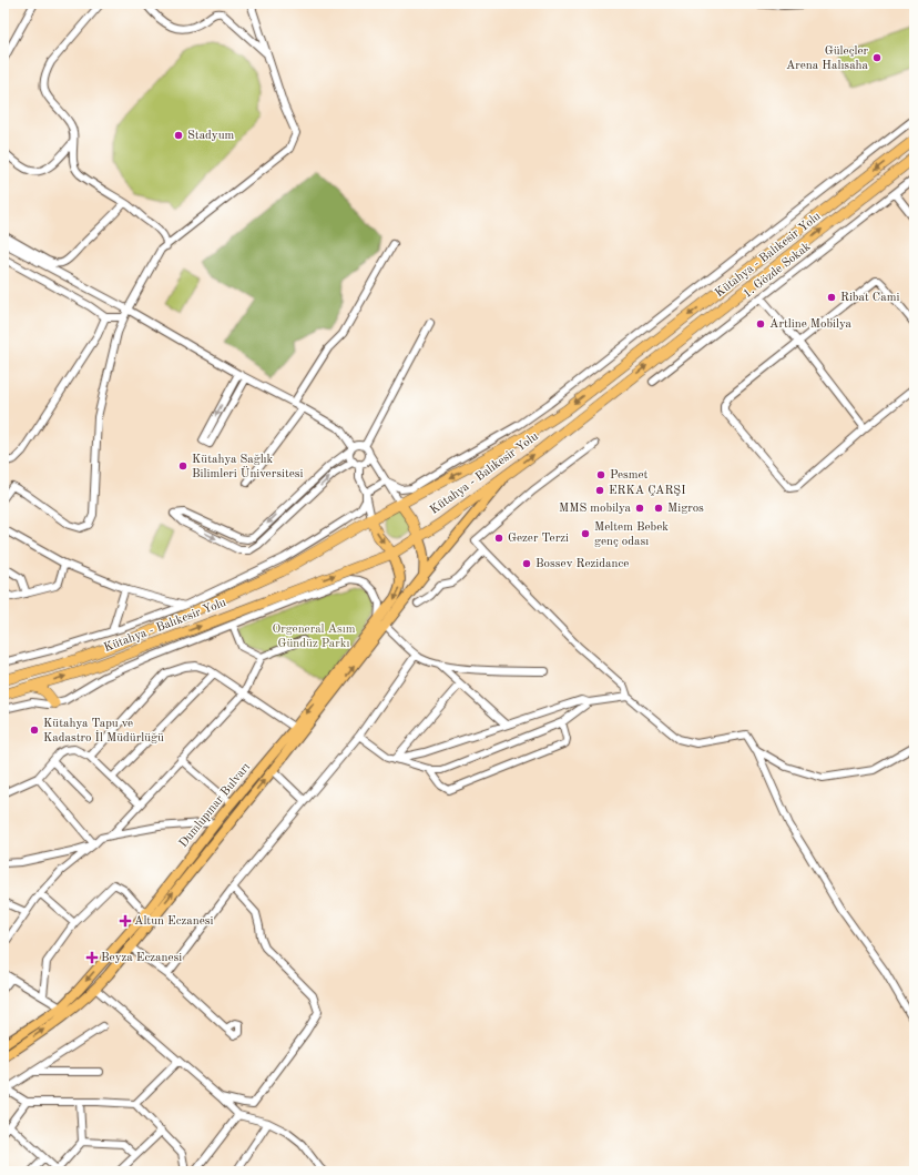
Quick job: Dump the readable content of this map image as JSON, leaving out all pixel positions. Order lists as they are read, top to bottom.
{
  "streets": {
    "highway": ["Kütahya - Balıkesir Yolu"],
    "main road": ["Dumlupınar Bulvarı"],
    "street": ["1. Gözde Sokak"]
  },
  "crossings": [
    ["Kütahya - Balıkesir Yolu", "Dumlupınar Bulvarı"]
  ],
  "parks": ["Orgeneral Asım Gündüz Parkı"],
  "places": {
    "other": [
      "Güleçler Arena Halısaha",
      "Stadyum",
      "Ribat Cami",
      "Artline Mobilya",
      "Kütahya Sağlık Bilimleri Üniversitesi",
      "Pesmet",
      "ERKA ÇARŞI",
      "MMS mobilya",
      "Migros",
      "Meltem Bebek genç odası",
      "Gezer Terzi",
      "Bossev Rezidance",
      "Kütahya Tapu ve Kadastro İl Müdürlüğü"
    ],
    "health": ["Altun Eczanesi", "Beyza Eczanesi"]
  }
}
